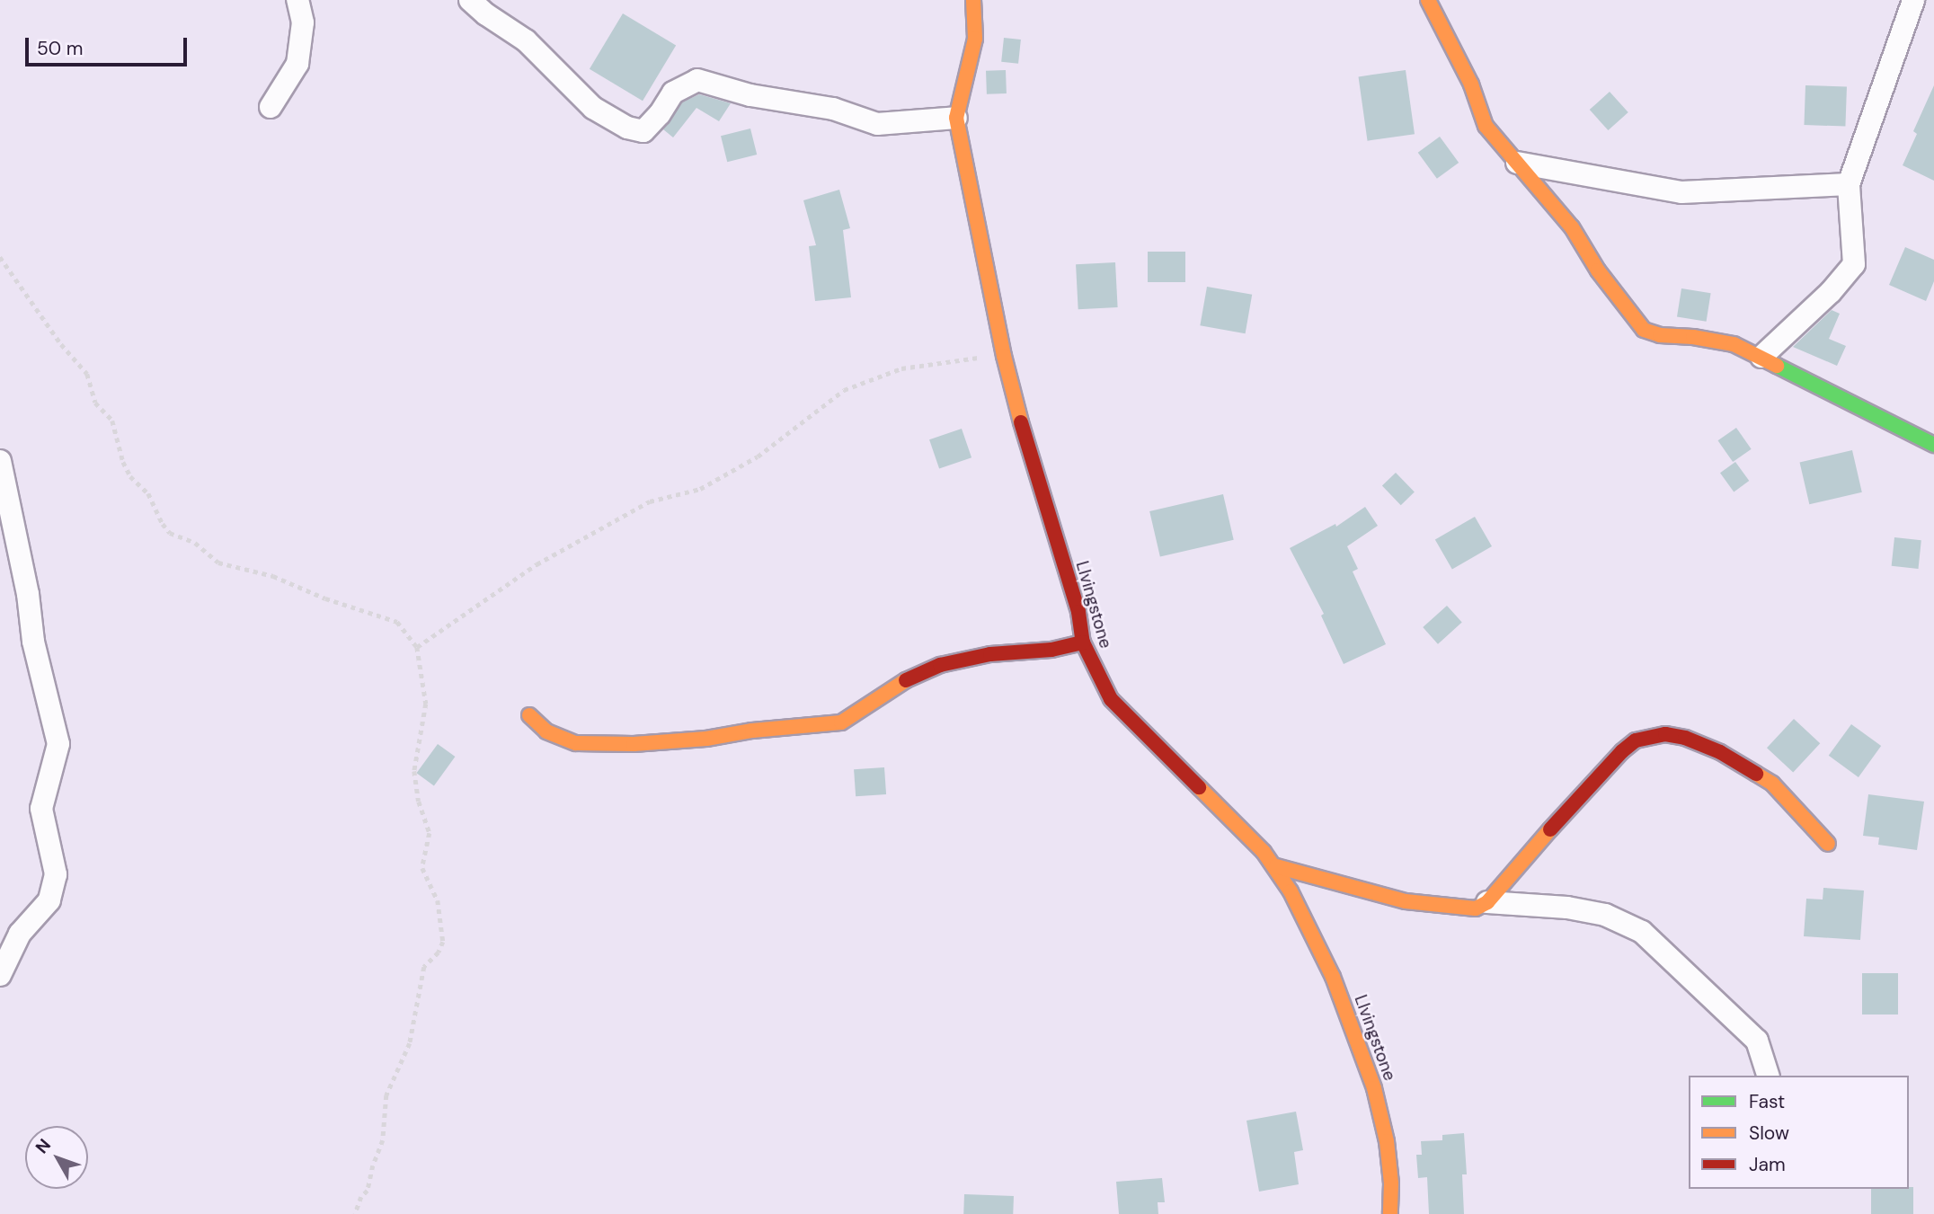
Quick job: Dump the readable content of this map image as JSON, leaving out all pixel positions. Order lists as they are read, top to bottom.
{
  "streets": {
    "street": ["LIvingstone"]
  },
  "legend": ["Fast", "Slow", "Jam"],
  "scale_bar": "50 m",
  "north": "top left"
}
